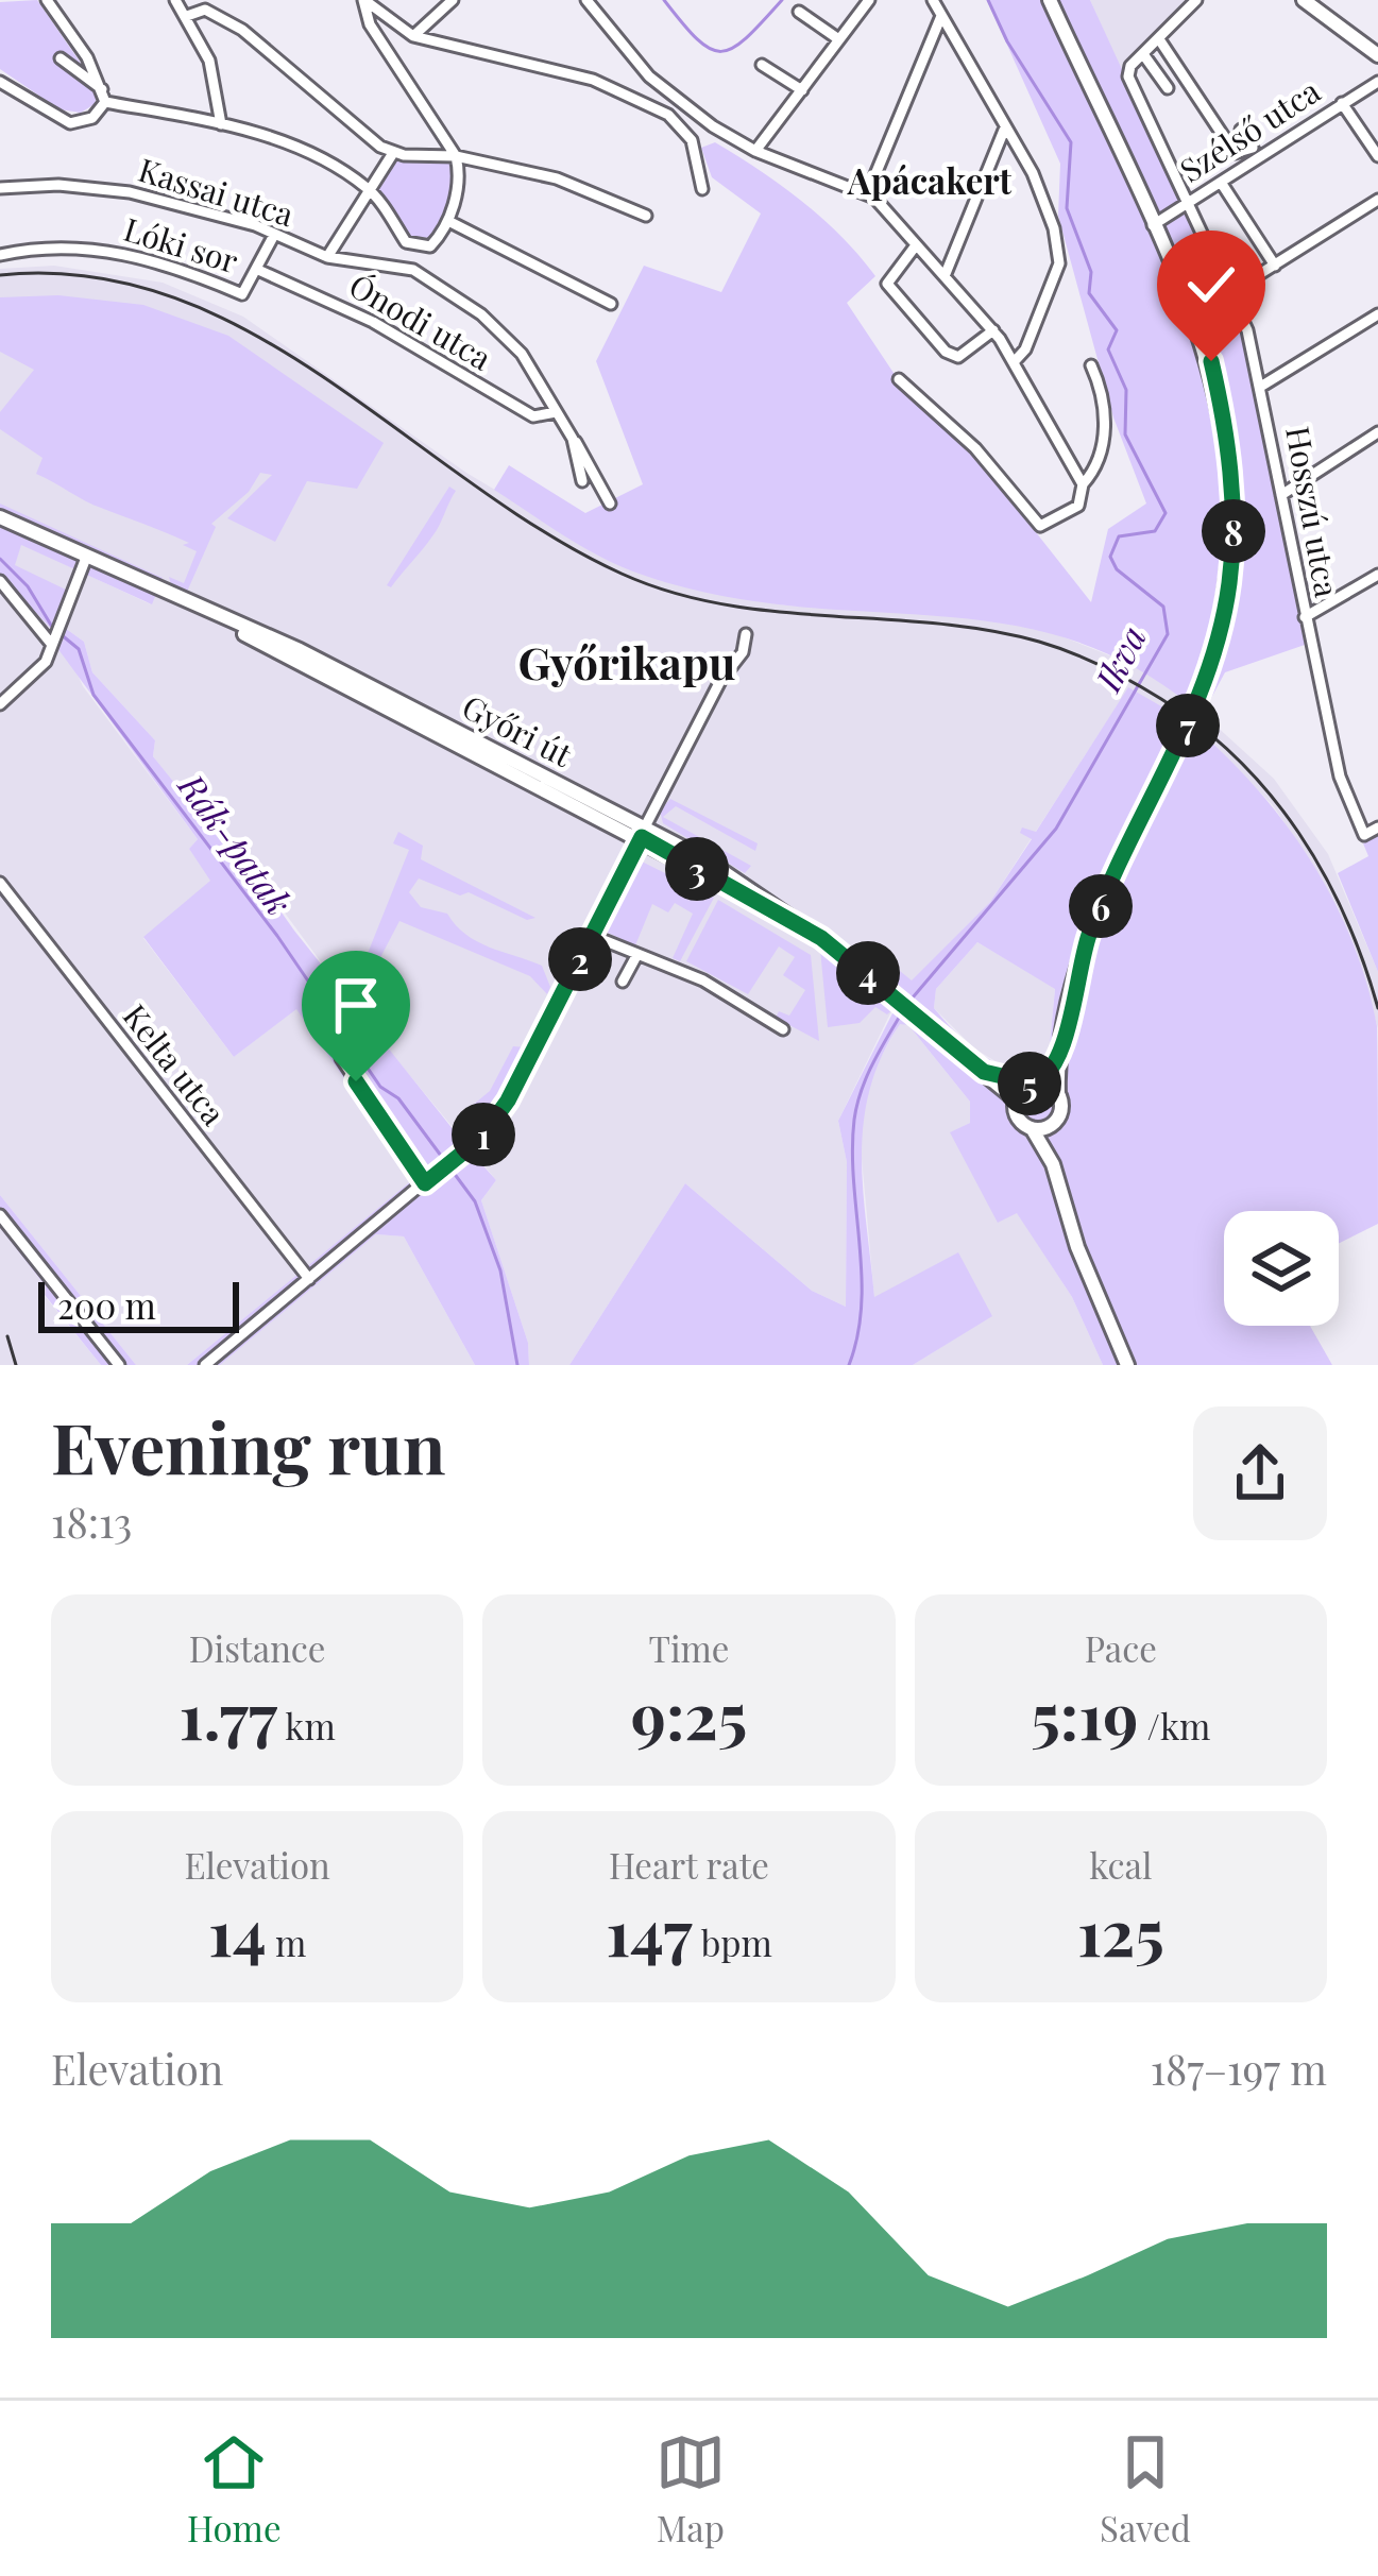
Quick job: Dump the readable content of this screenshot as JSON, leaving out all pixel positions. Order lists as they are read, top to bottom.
{
  "streets": {
    "main road": ["Győri út"],
    "street": [
      "Szélső utca",
      "Kassai utca",
      "Lóki sor",
      "Ónodi utca",
      "Hosszú utca",
      "Kelta utca"
    ]
  },
  "crossings": [
    ["Szélső utca", "Hosszú utca"],
    ["Lóki sor", "Ónodi utca"]
  ],
  "districts": ["Apácakert", "Győrikapu"],
  "water": ["Ikva", "Rák-patak"],
  "scale_bar": "200 m",
  "page": {
    "pins": [
      "8",
      "7",
      "3",
      "6",
      "2",
      "4",
      "5",
      "1"
    ],
    "scale": "200 m",
    "heading": ["Evening run", "18:13"],
    "stats": [
      ["Distance", "1.77 km"],
      ["Time", "9:25"],
      ["Pace", "5:19 /km"],
      ["Elevation", "14 m"],
      ["Heart rate", "147 bpm"],
      ["kcal", "125"]
    ],
    "chart": ["Elevation", "187–197 m"],
    "tabs": ["Home", "Map", "Saved"]
  }
}
